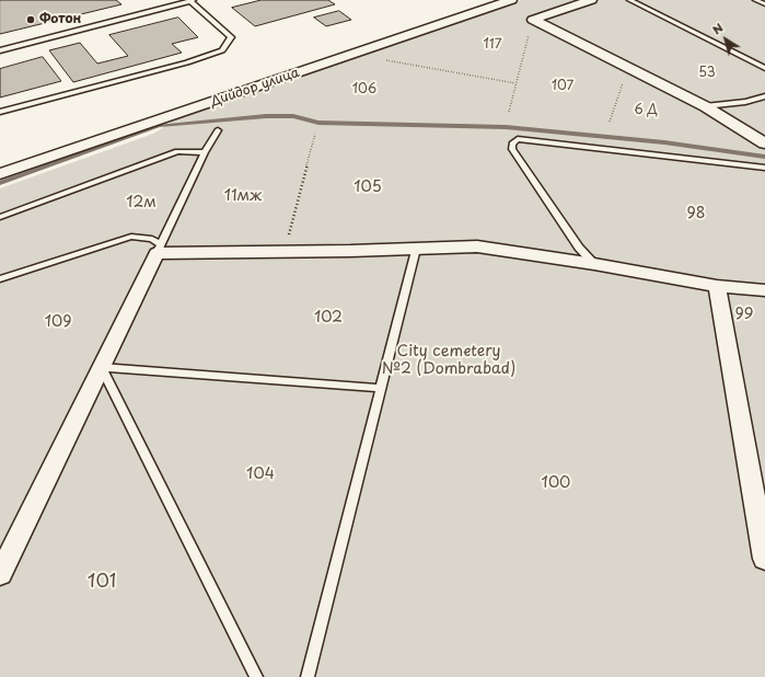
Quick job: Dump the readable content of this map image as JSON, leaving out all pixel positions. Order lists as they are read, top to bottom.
{
  "streets": {
    "street": ["Дийдор улица"]
  },
  "parks": [
    "117",
    "53",
    "107",
    "106",
    "6 Д",
    "105",
    "11мж",
    "12м",
    "98",
    "99",
    "102",
    "109",
    "City cemetery №2 (Dombrabad)",
    "104",
    "100",
    "101"
  ],
  "places": ["Фотон"],
  "north": "top left"
}
